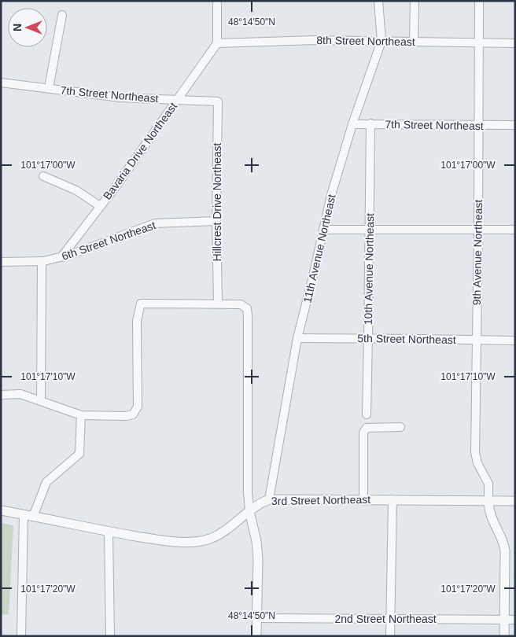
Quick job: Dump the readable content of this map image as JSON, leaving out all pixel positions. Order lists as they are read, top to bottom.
{
  "streets": {
    "street": [
      "8th Street Northeast",
      "7th Street Northeast",
      "Bavaria Drive Northeast",
      "Hillcrest Drive Northeast",
      "6th Street Northeast",
      "11th Avenue Northeast",
      "9th Avenue Northeast",
      "10th Avenue Northeast",
      "5th Street Northeast",
      "3rd Street Northeast",
      "2nd Street Northeast"
    ]
  },
  "crossings": [
    ["8th Street Northeast", "Bavaria Drive Northeast"],
    ["8th Street Northeast", "11th Avenue Northeast"],
    ["8th Street Northeast", "9th Avenue Northeast"],
    ["7th Street Northeast", "Bavaria Drive Northeast"],
    ["7th Street Northeast", "Hillcrest Drive Northeast"],
    ["7th Street Northeast", "11th Avenue Northeast"],
    ["7th Street Northeast", "9th Avenue Northeast"],
    ["7th Street Northeast", "10th Avenue Northeast"],
    ["Bavaria Drive Northeast", "6th Street Northeast"],
    ["Hillcrest Drive Northeast", "6th Street Northeast"],
    ["11th Avenue Northeast", "5th Street Northeast"],
    ["11th Avenue Northeast", "3rd Street Northeast"],
    ["9th Avenue Northeast", "5th Street Northeast"],
    ["9th Avenue Northeast", "3rd Street Northeast"],
    ["10th Avenue Northeast", "5th Street Northeast"]
  ],
  "north": "left",
  "coordinates": [
    "48°14'50\"N",
    "101°17'00\"W",
    "101°17'10\"W",
    "101°17'20\"W"
  ]
}
